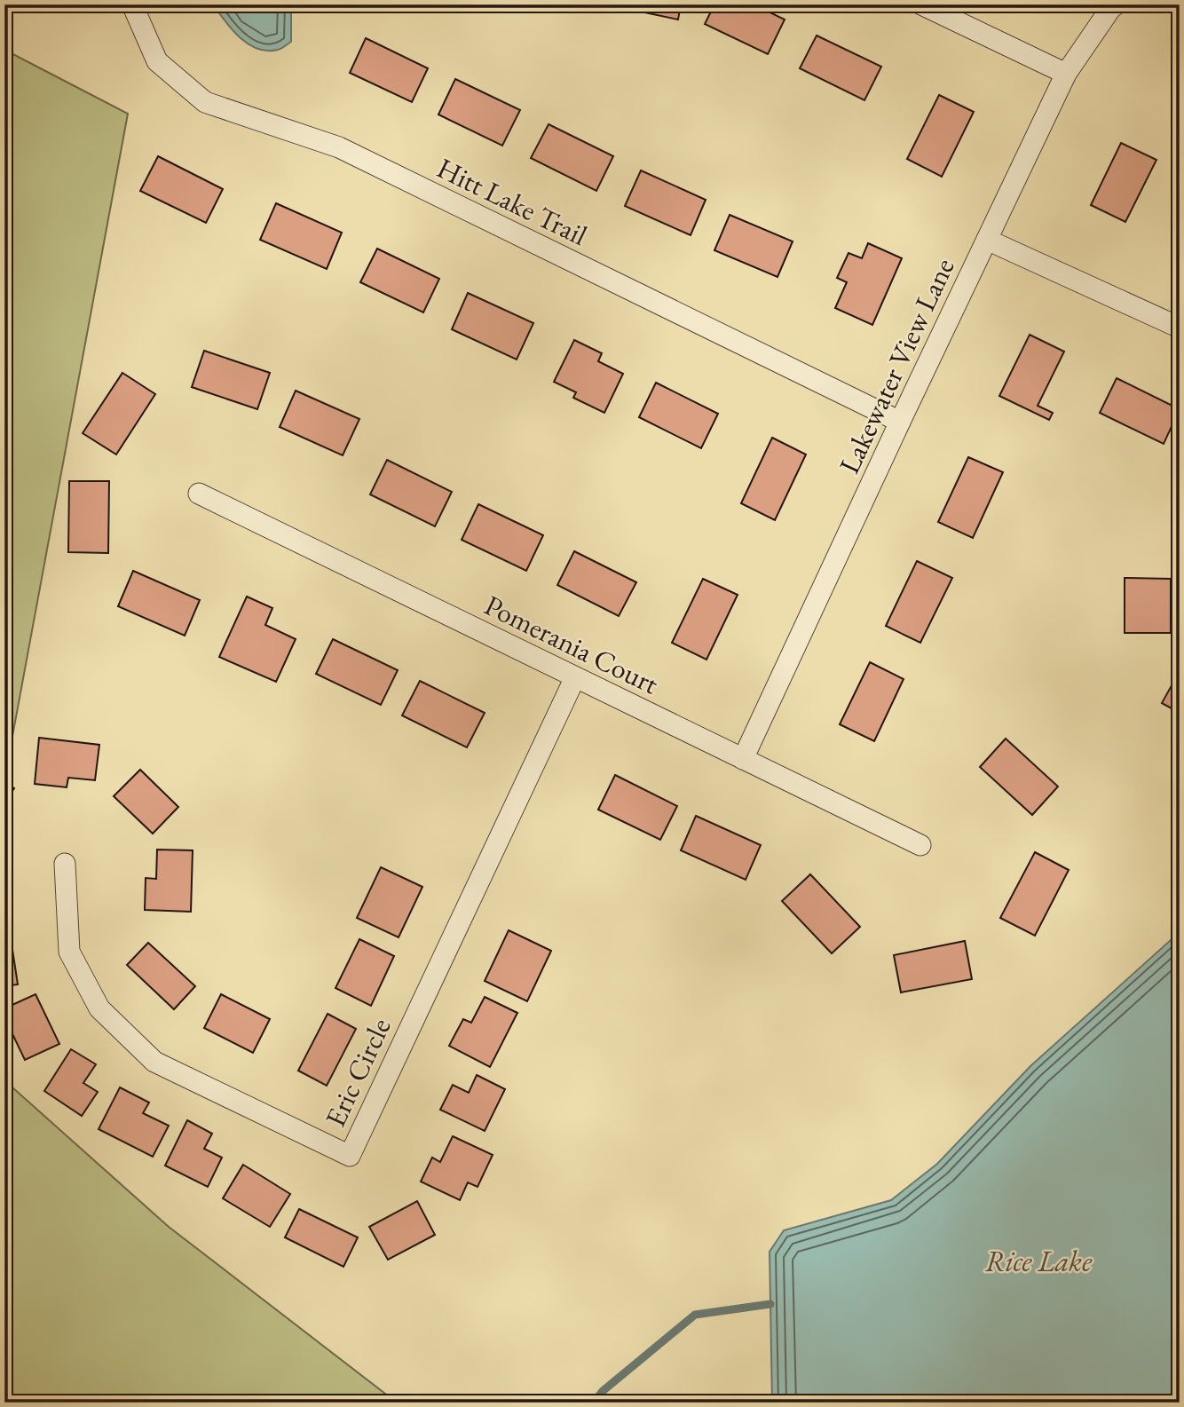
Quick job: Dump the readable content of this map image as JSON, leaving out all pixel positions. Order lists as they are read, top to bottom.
{
  "streets": {
    "street": [
      "Hitt Lake Trail",
      "Lakewater View Lane",
      "Pomerania Court",
      "Eric Circle"
    ]
  },
  "crossings": [
    ["Hitt Lake Trail", "Lakewater View Lane"],
    ["Lakewater View Lane", "Pomerania Court"],
    ["Pomerania Court", "Eric Circle"]
  ],
  "water": ["Rice Lake"]
}
